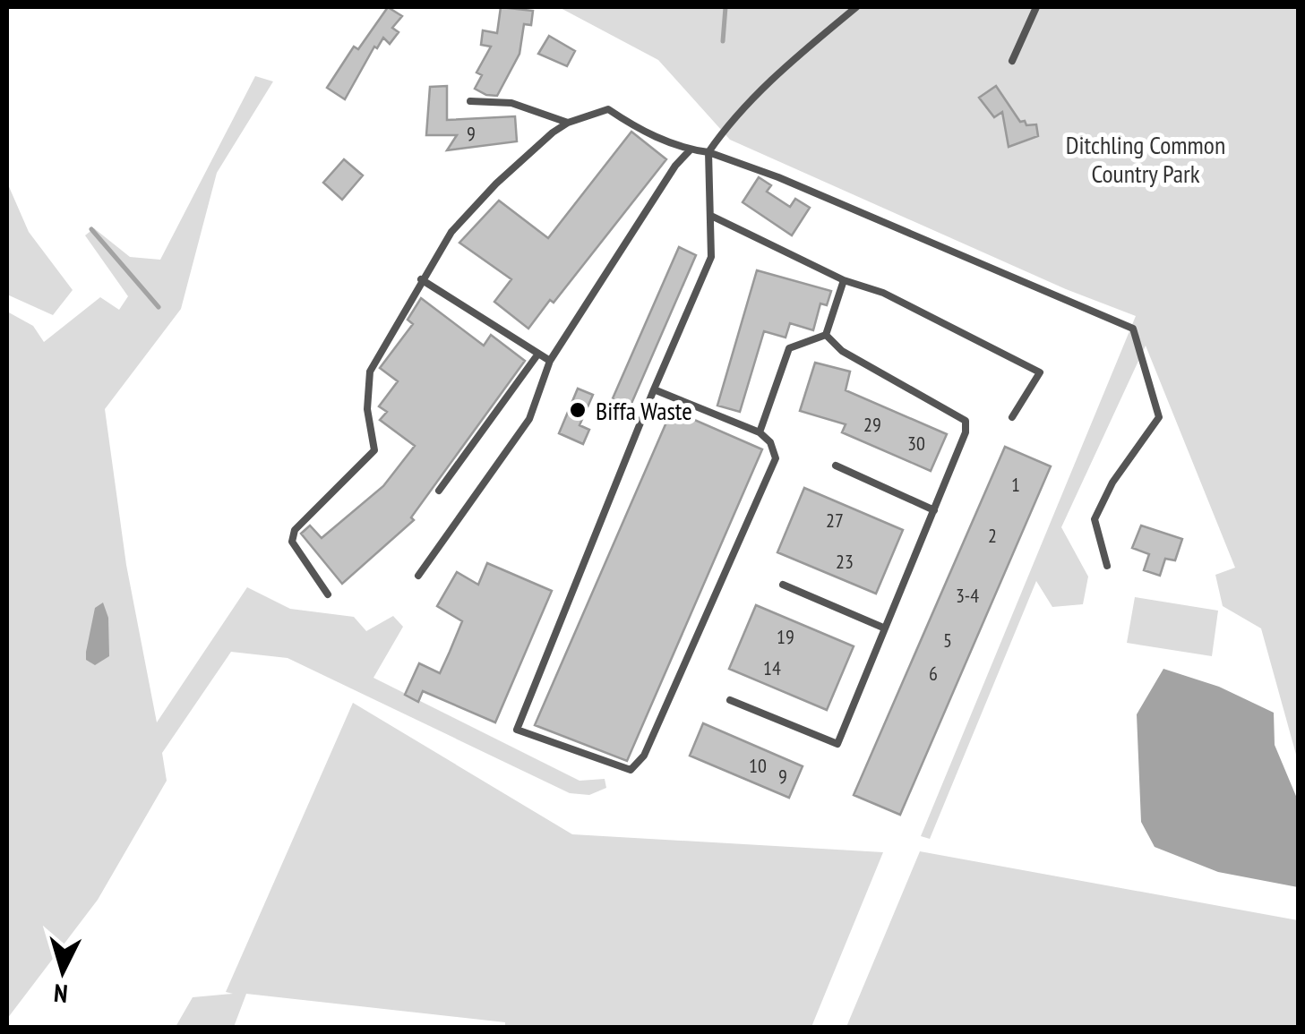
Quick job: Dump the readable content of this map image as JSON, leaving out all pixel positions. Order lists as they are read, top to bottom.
{
  "parks": ["Ditchling Common Country Park"],
  "places": ["Biffa Waste"],
  "house_numbers": [
    "9",
    "29",
    "30",
    "1",
    "27",
    "2",
    "23",
    "3-4",
    "19",
    "5",
    "14",
    "6",
    "10",
    "9"
  ],
  "north": "bottom"
}
